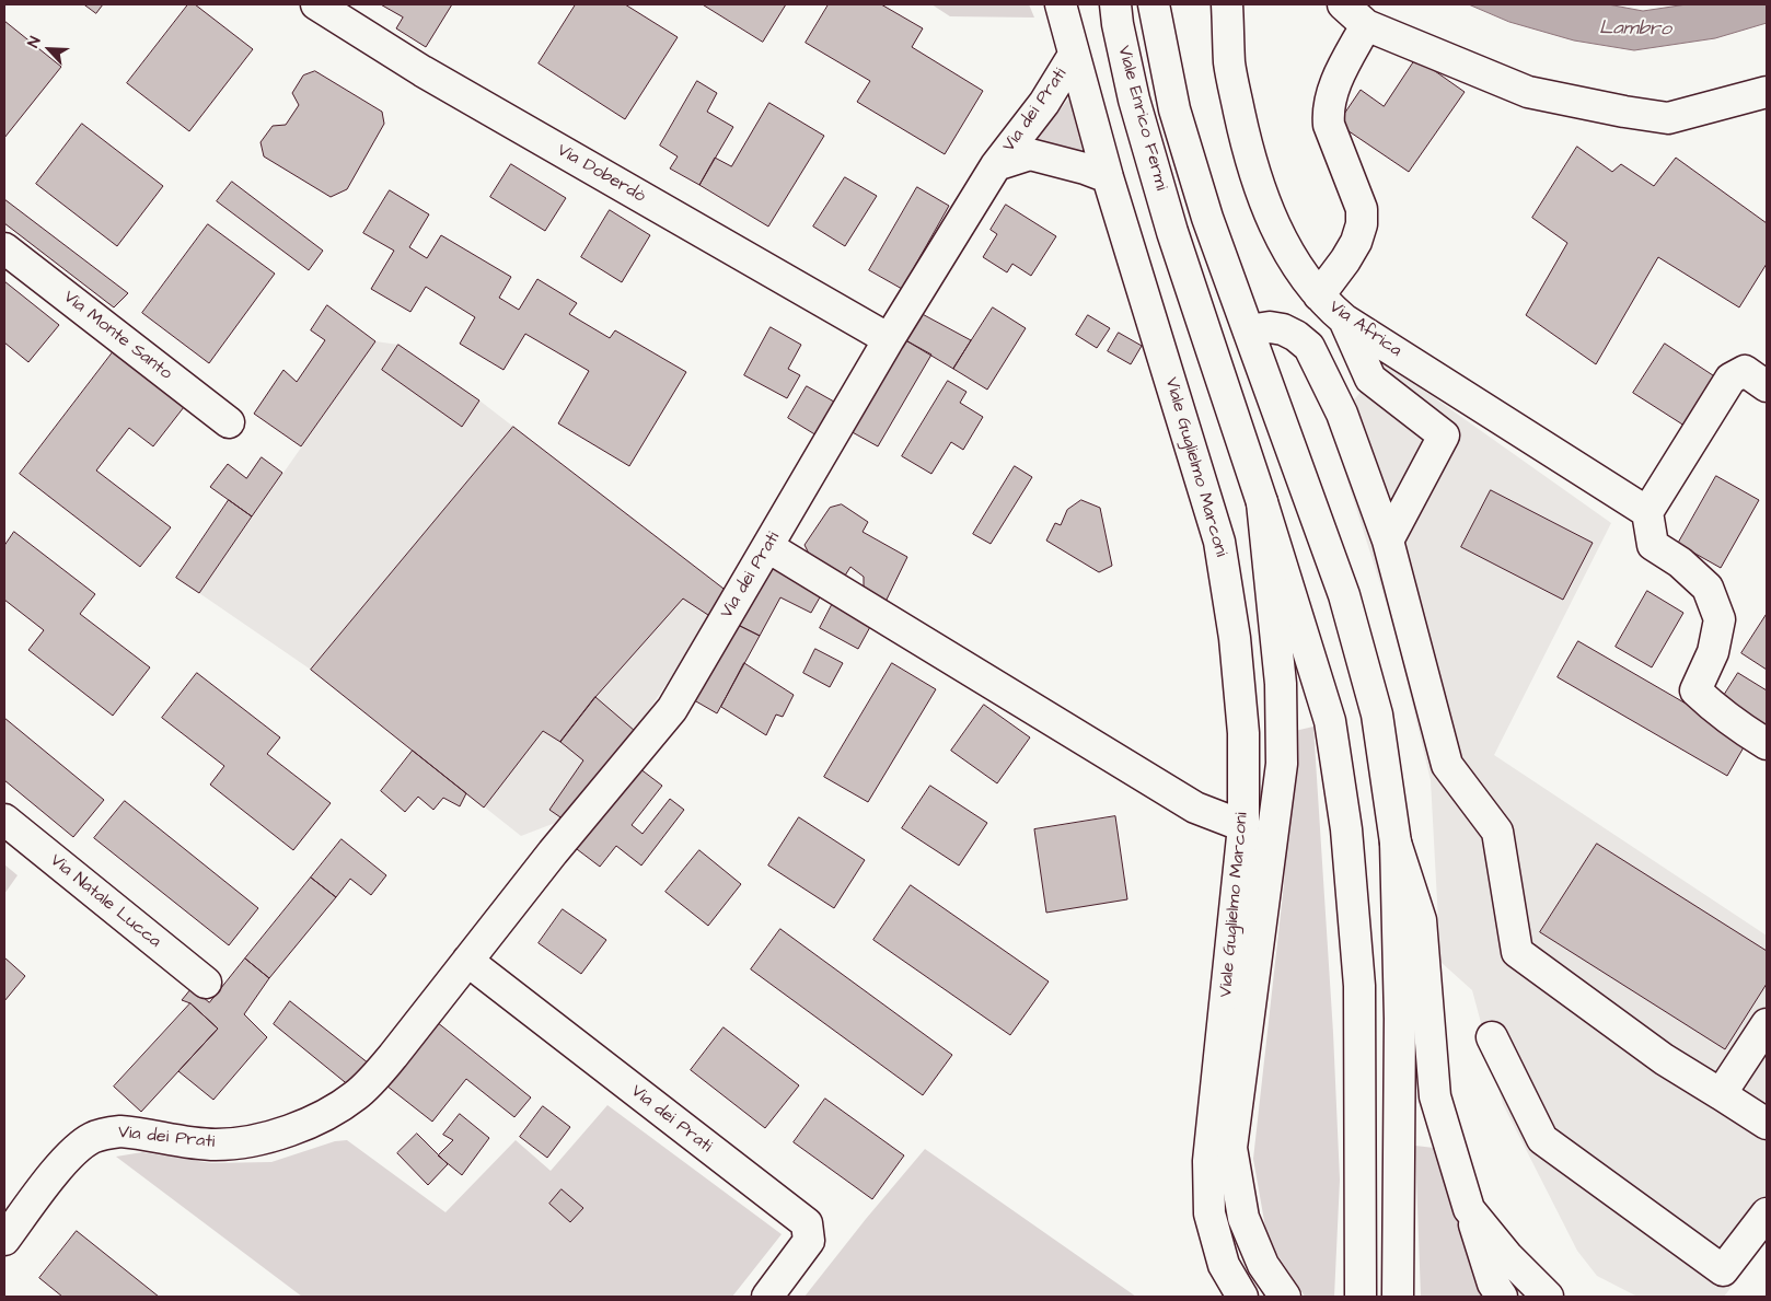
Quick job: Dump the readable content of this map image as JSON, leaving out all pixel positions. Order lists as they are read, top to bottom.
{
  "streets": {
    "main road": [
      "Via dei Prati",
      "Viale Enrico Fermi",
      "Via Doberdò",
      "Via Africa",
      "Via Monte Santo",
      "Viale Guglielmo Marconi",
      "Via Natale Lucca"
    ]
  },
  "crossings": [
    ["Via dei Prati", "Via Doberdò"],
    ["Via dei Prati", "Viale Guglielmo Marconi"]
  ],
  "water": ["Lambro"],
  "north": "top left"
}
